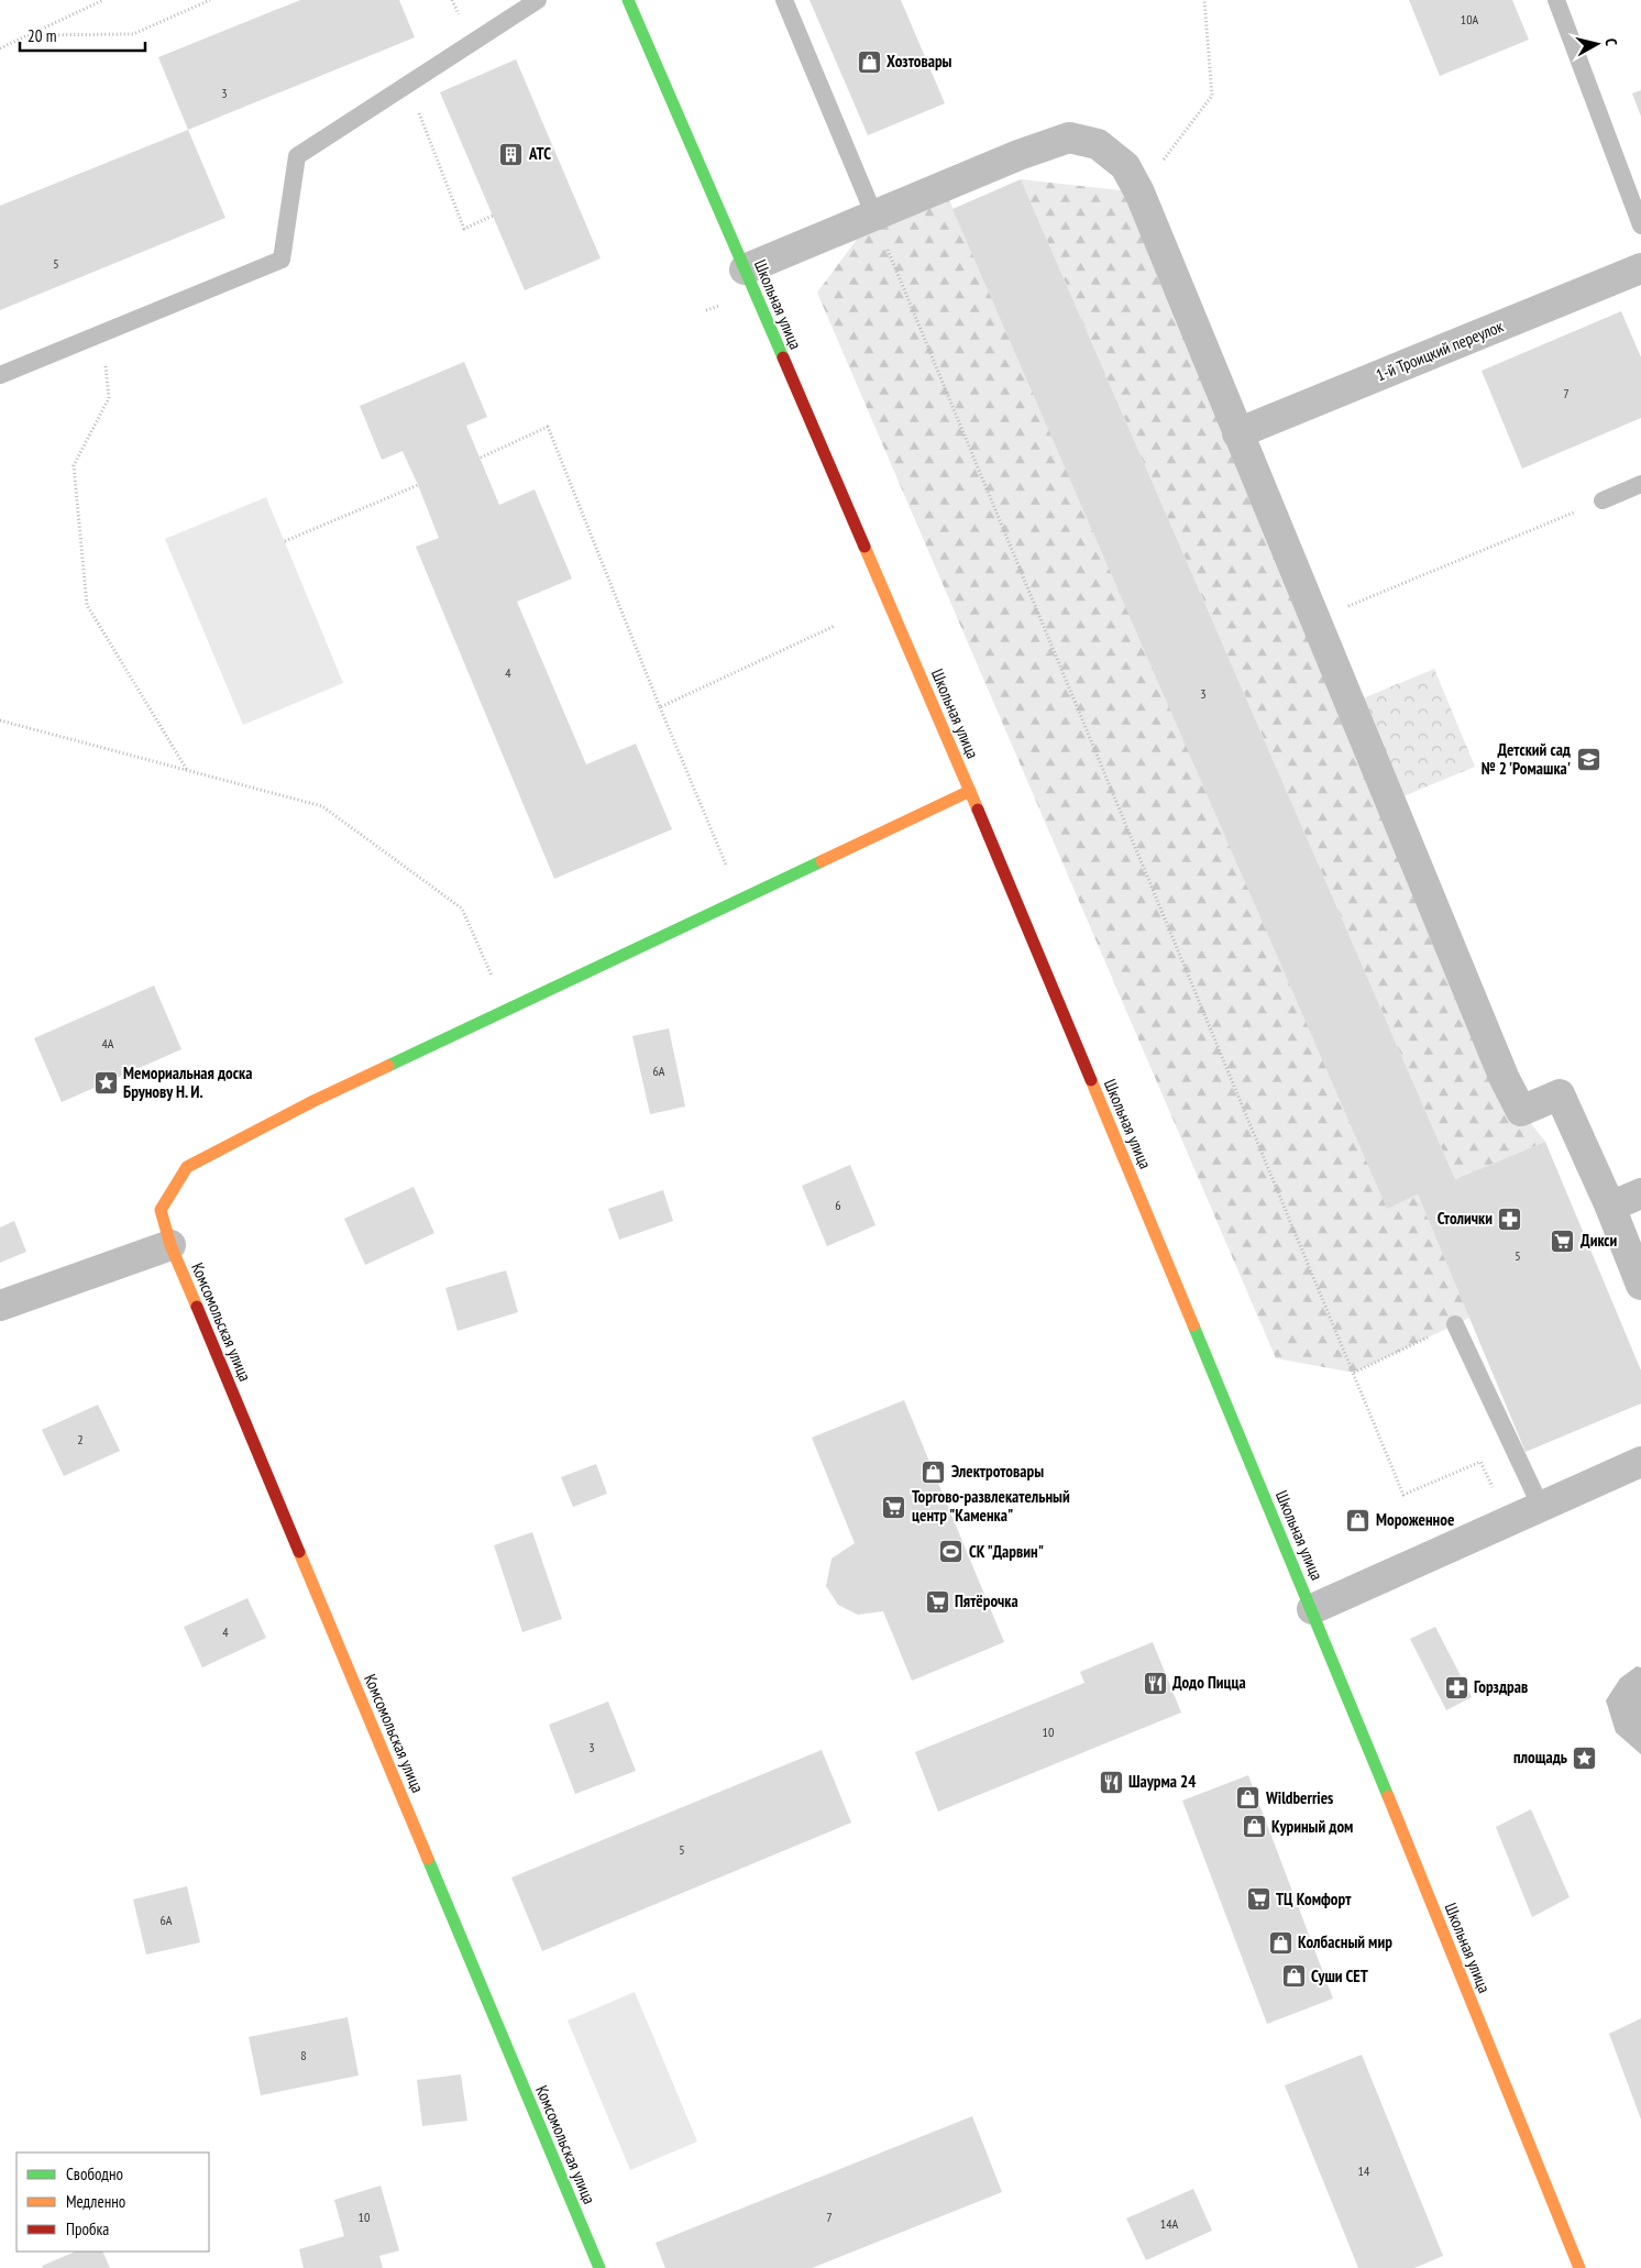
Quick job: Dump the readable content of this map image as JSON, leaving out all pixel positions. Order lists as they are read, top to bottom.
{
  "streets": {
    "main road": ["Школьная улица", "Комсомольская улица"],
    "street": ["1-й Троицкий переулок"]
  },
  "places": {
    "shop": [
      "Хозтовары",
      "Электротовары",
      "Мороженное",
      "Wildberries",
      "Куриный дом",
      "Колбасный мир",
      "Суши СЕТ"
    ],
    "building": ["АТС"],
    "school or university": ["Детский сад № 2 'Ромашка'"],
    "place": ["Мемориальная доска Брунову Н. И.", "площадь"],
    "pharmacy": ["Столички", "Горздрав"],
    "supermarket": [
      "Дикси",
      "Торгово-развлекательный центр \"Каменка\"",
      "Пятёрочка",
      "ТЦ Комфорт"
    ],
    "sports": ["СК \"Дарвин\""],
    "restaurant": ["Додо Пицца", "Шаурма 24"]
  },
  "house_numbers": [
    "10А",
    "3",
    "5",
    "7",
    "4",
    "3",
    "4А",
    "6А",
    "6",
    "5",
    "2",
    "4",
    "10",
    "3",
    "5",
    "6А",
    "8",
    "14",
    "10",
    "7",
    "14А"
  ],
  "legend": ["Свободно", "Медленно", "Пробка"],
  "scale_bar": "20 m",
  "north": "right"
}
